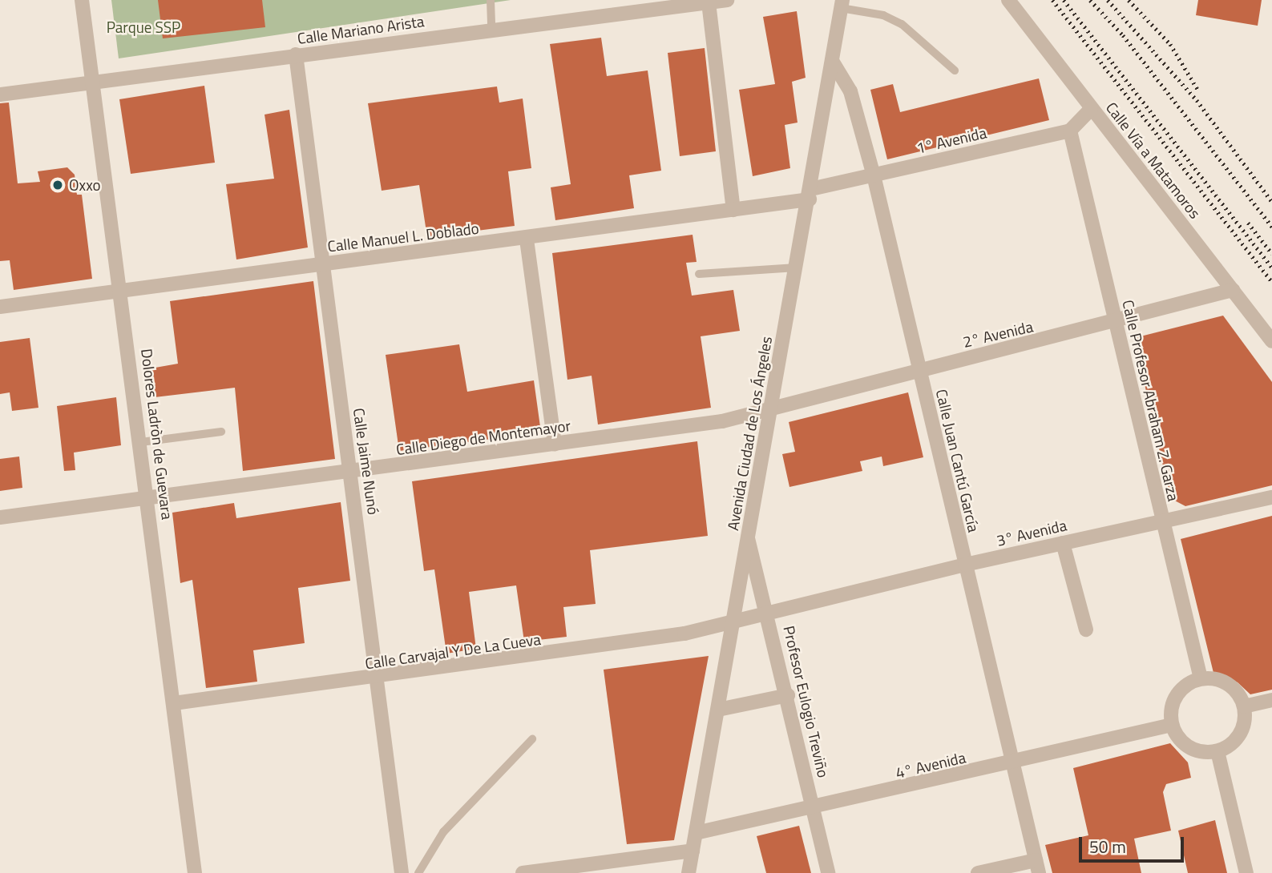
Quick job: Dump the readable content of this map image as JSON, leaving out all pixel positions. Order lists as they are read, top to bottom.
{
  "streets": {
    "street": [
      "Calle Mariano Arista",
      "1° Avenida",
      "Calle Vía a Matamoros",
      "Calle Manuel L. Doblado",
      "2° Avenida",
      "Calle Profesor Abraham Z. Garza",
      "Avenida Ciudad de Los Ángeles",
      "Dolores Ladròn de Guevara",
      "Calle Diego de Montemayor",
      "Calle Juan Cantú García",
      "Calle Jaime Nunó",
      "3° Avenida",
      "Calle Carvajal Y De La Cueva",
      "Profesor Eulogio Treviño",
      "4° Avenida"
    ]
  },
  "crossings": [
    ["Calle Mariano Arista", "Dolores Ladròn de Guevara"],
    ["Calle Mariano Arista", "Calle Jaime Nunó"],
    ["1° Avenida", "Calle Manuel L. Doblado"],
    ["1° Avenida", "Calle Profesor Abraham Z. Garza"],
    ["1° Avenida", "Avenida Ciudad de Los Ángeles"],
    ["1° Avenida", "Calle Juan Cantú García"],
    ["Calle Vía a Matamoros", "2° Avenida"],
    ["Calle Manuel L. Doblado", "Avenida Ciudad de Los Ángeles"],
    ["Calle Manuel L. Doblado", "Dolores Ladròn de Guevara"],
    ["Calle Manuel L. Doblado", "Calle Jaime Nunó"],
    ["2° Avenida", "Calle Profesor Abraham Z. Garza"],
    ["2° Avenida", "Avenida Ciudad de Los Ángeles"],
    ["2° Avenida", "Calle Diego de Montemayor"],
    ["2° Avenida", "Calle Juan Cantú García"],
    ["Calle Profesor Abraham Z. Garza", "3° Avenida"],
    ["Calle Profesor Abraham Z. Garza", "4° Avenida"],
    ["Avenida Ciudad de Los Ángeles", "Calle Diego de Montemayor"],
    ["Avenida Ciudad de Los Ángeles", "Calle Juan Cantú García"],
    ["Avenida Ciudad de Los Ángeles", "3° Avenida"],
    ["Avenida Ciudad de Los Ángeles", "Calle Carvajal Y De La Cueva"],
    ["Avenida Ciudad de Los Ángeles", "Profesor Eulogio Treviño"],
    ["Avenida Ciudad de Los Ángeles", "4° Avenida"],
    ["Dolores Ladròn de Guevara", "Calle Diego de Montemayor"],
    ["Dolores Ladròn de Guevara", "Calle Carvajal Y De La Cueva"],
    ["Calle Diego de Montemayor", "Calle Jaime Nunó"],
    ["Calle Juan Cantú García", "3° Avenida"],
    ["Calle Juan Cantú García", "4° Avenida"],
    ["Calle Jaime Nunó", "Calle Carvajal Y De La Cueva"],
    ["3° Avenida", "Calle Carvajal Y De La Cueva"],
    ["3° Avenida", "Profesor Eulogio Treviño"],
    ["Profesor Eulogio Treviño", "4° Avenida"]
  ],
  "parks": ["Parque SSP"],
  "places": ["Oxxo"],
  "scale_bar": "50 m"
}
